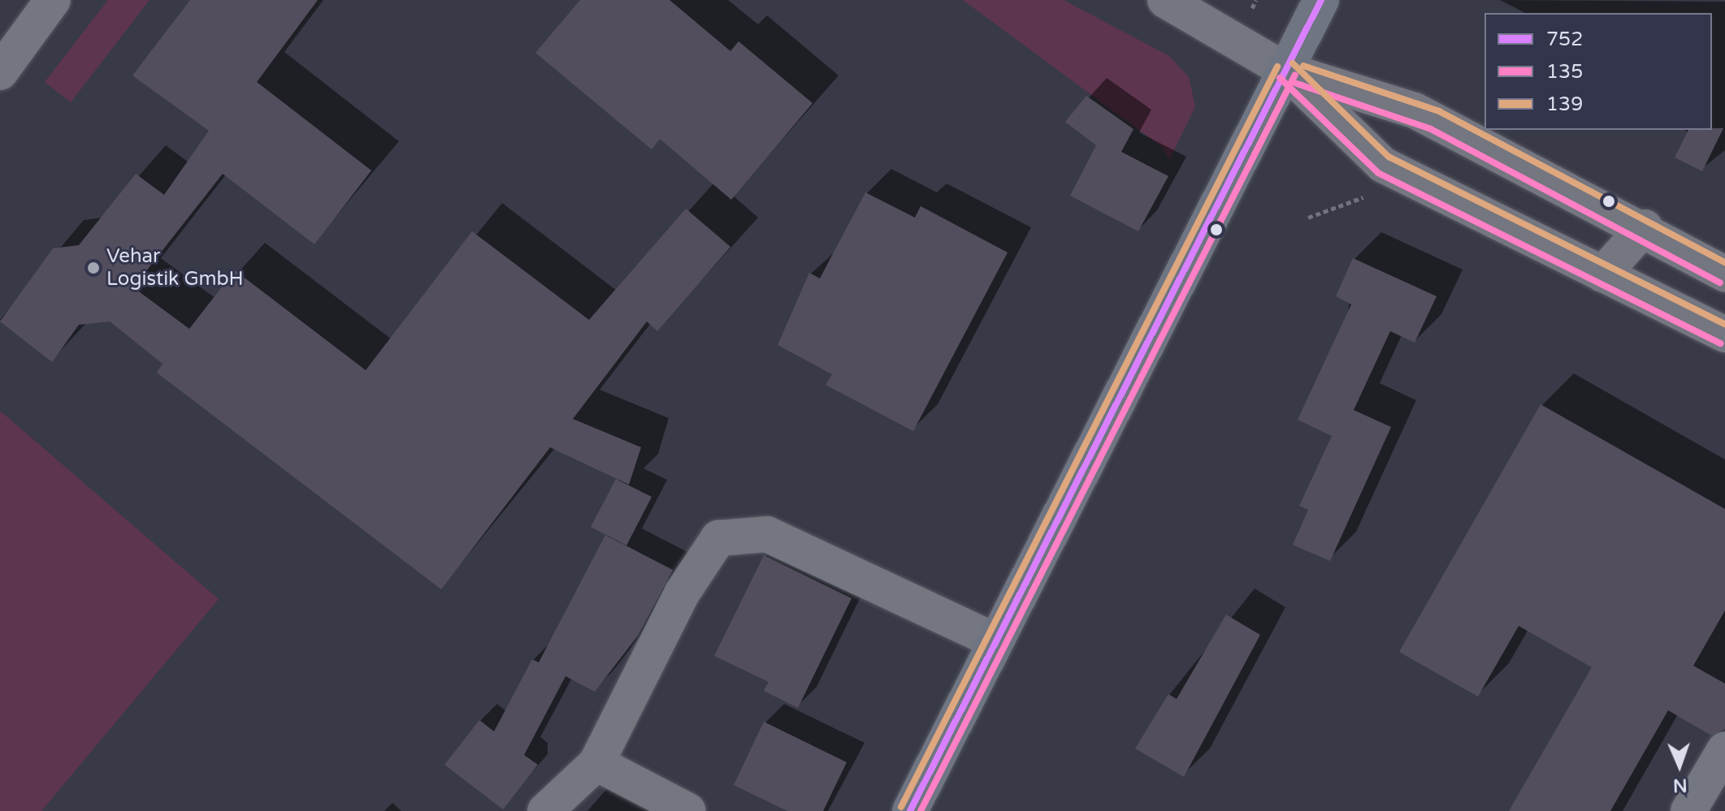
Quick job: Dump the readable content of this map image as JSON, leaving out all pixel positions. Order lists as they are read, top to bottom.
{
  "places": ["Vehar Logistik GmbH"],
  "lines": ["transit line 752", "transit line 139", "transit line 135"],
  "legend": ["752", "135", "139"],
  "north": "bottom"
}
